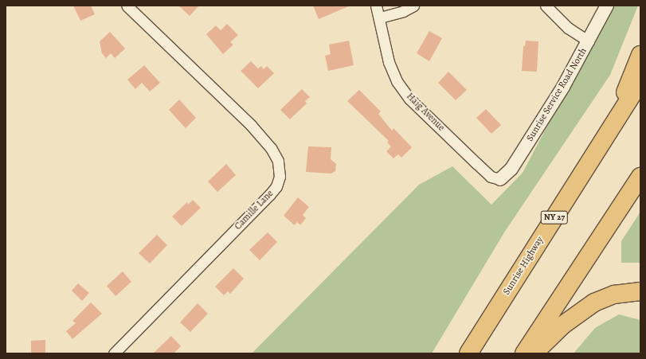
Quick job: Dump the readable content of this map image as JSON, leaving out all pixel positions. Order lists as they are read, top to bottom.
{
  "streets": {
    "highway": ["NY 27", "Sunrise Highway"],
    "street": ["Sunrise Service Road North", "Haig Avenue", "Camille Lane"]
  },
  "crossings": [
    ["Sunrise Service Road North", "Haig Avenue"]
  ]
}
